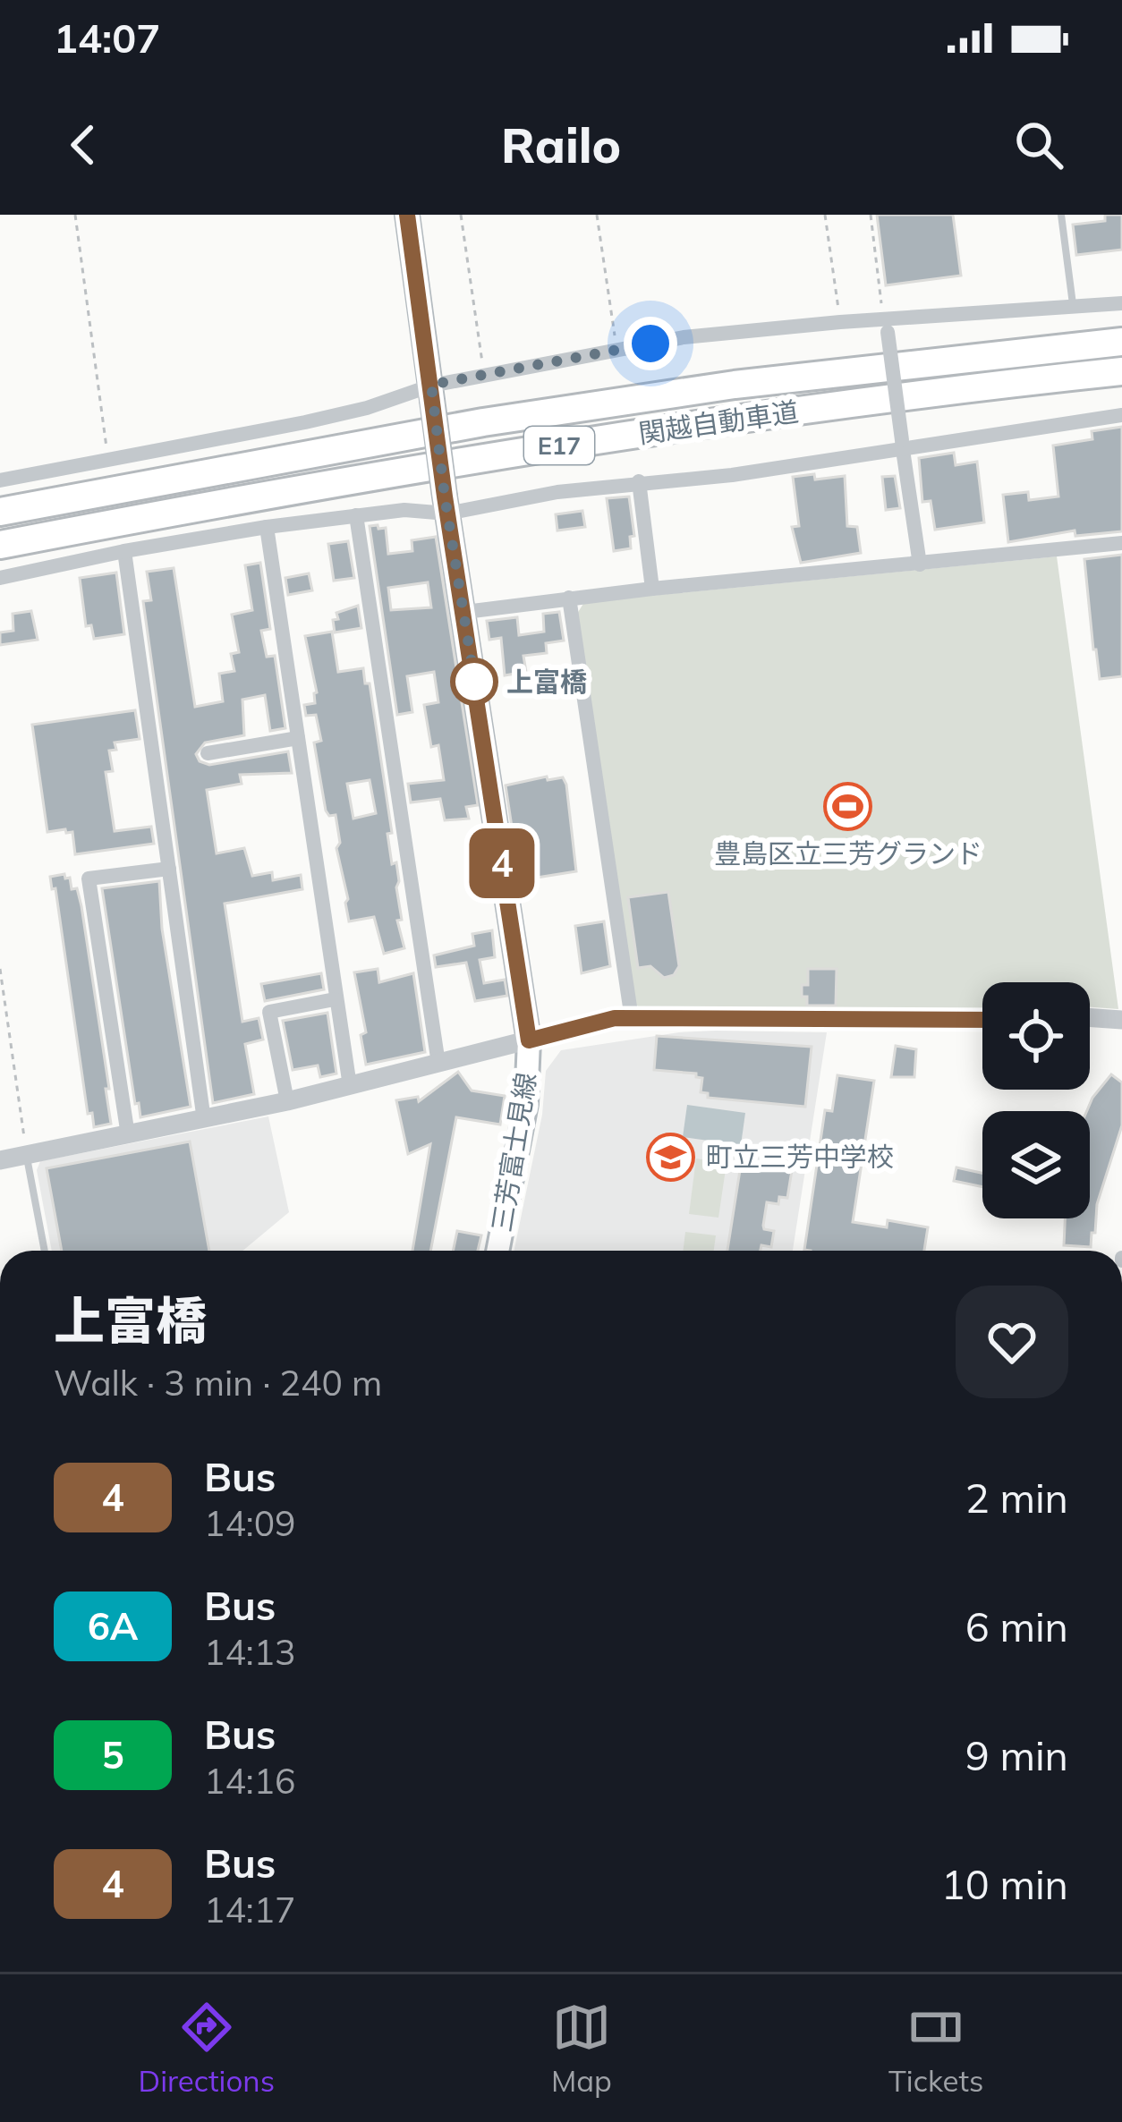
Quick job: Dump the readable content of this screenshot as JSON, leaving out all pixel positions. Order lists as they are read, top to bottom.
{
  "streets": {
    "highway": ["関越自動車道", "E17"],
    "main road": ["三芳富士見線"]
  },
  "places": {
    "other": ["上富橋"],
    "sports": ["豊島区立三芳グランド"],
    "school or university": ["町立三芳中学校"]
  },
  "lines": ["bus line 4"],
  "page": {
    "status": "14:07",
    "header": "Railo",
    "on_map": "4",
    "heading": ["上富橋", "Walk · 3 min · 240 m"],
    "list": [
      {
        "mark": "4",
        "name": "Bus",
        "note": "14:09",
        "value": "2 min"
      },
      {
        "mark": "6A",
        "name": "Bus",
        "note": "14:13",
        "value": "6 min"
      },
      {
        "mark": "5",
        "name": "Bus",
        "note": "14:16",
        "value": "9 min"
      },
      {
        "mark": "4",
        "name": "Bus",
        "note": "14:17",
        "value": "10 min"
      }
    ],
    "tabs": ["Directions", "Map", "Tickets"]
  }
}
